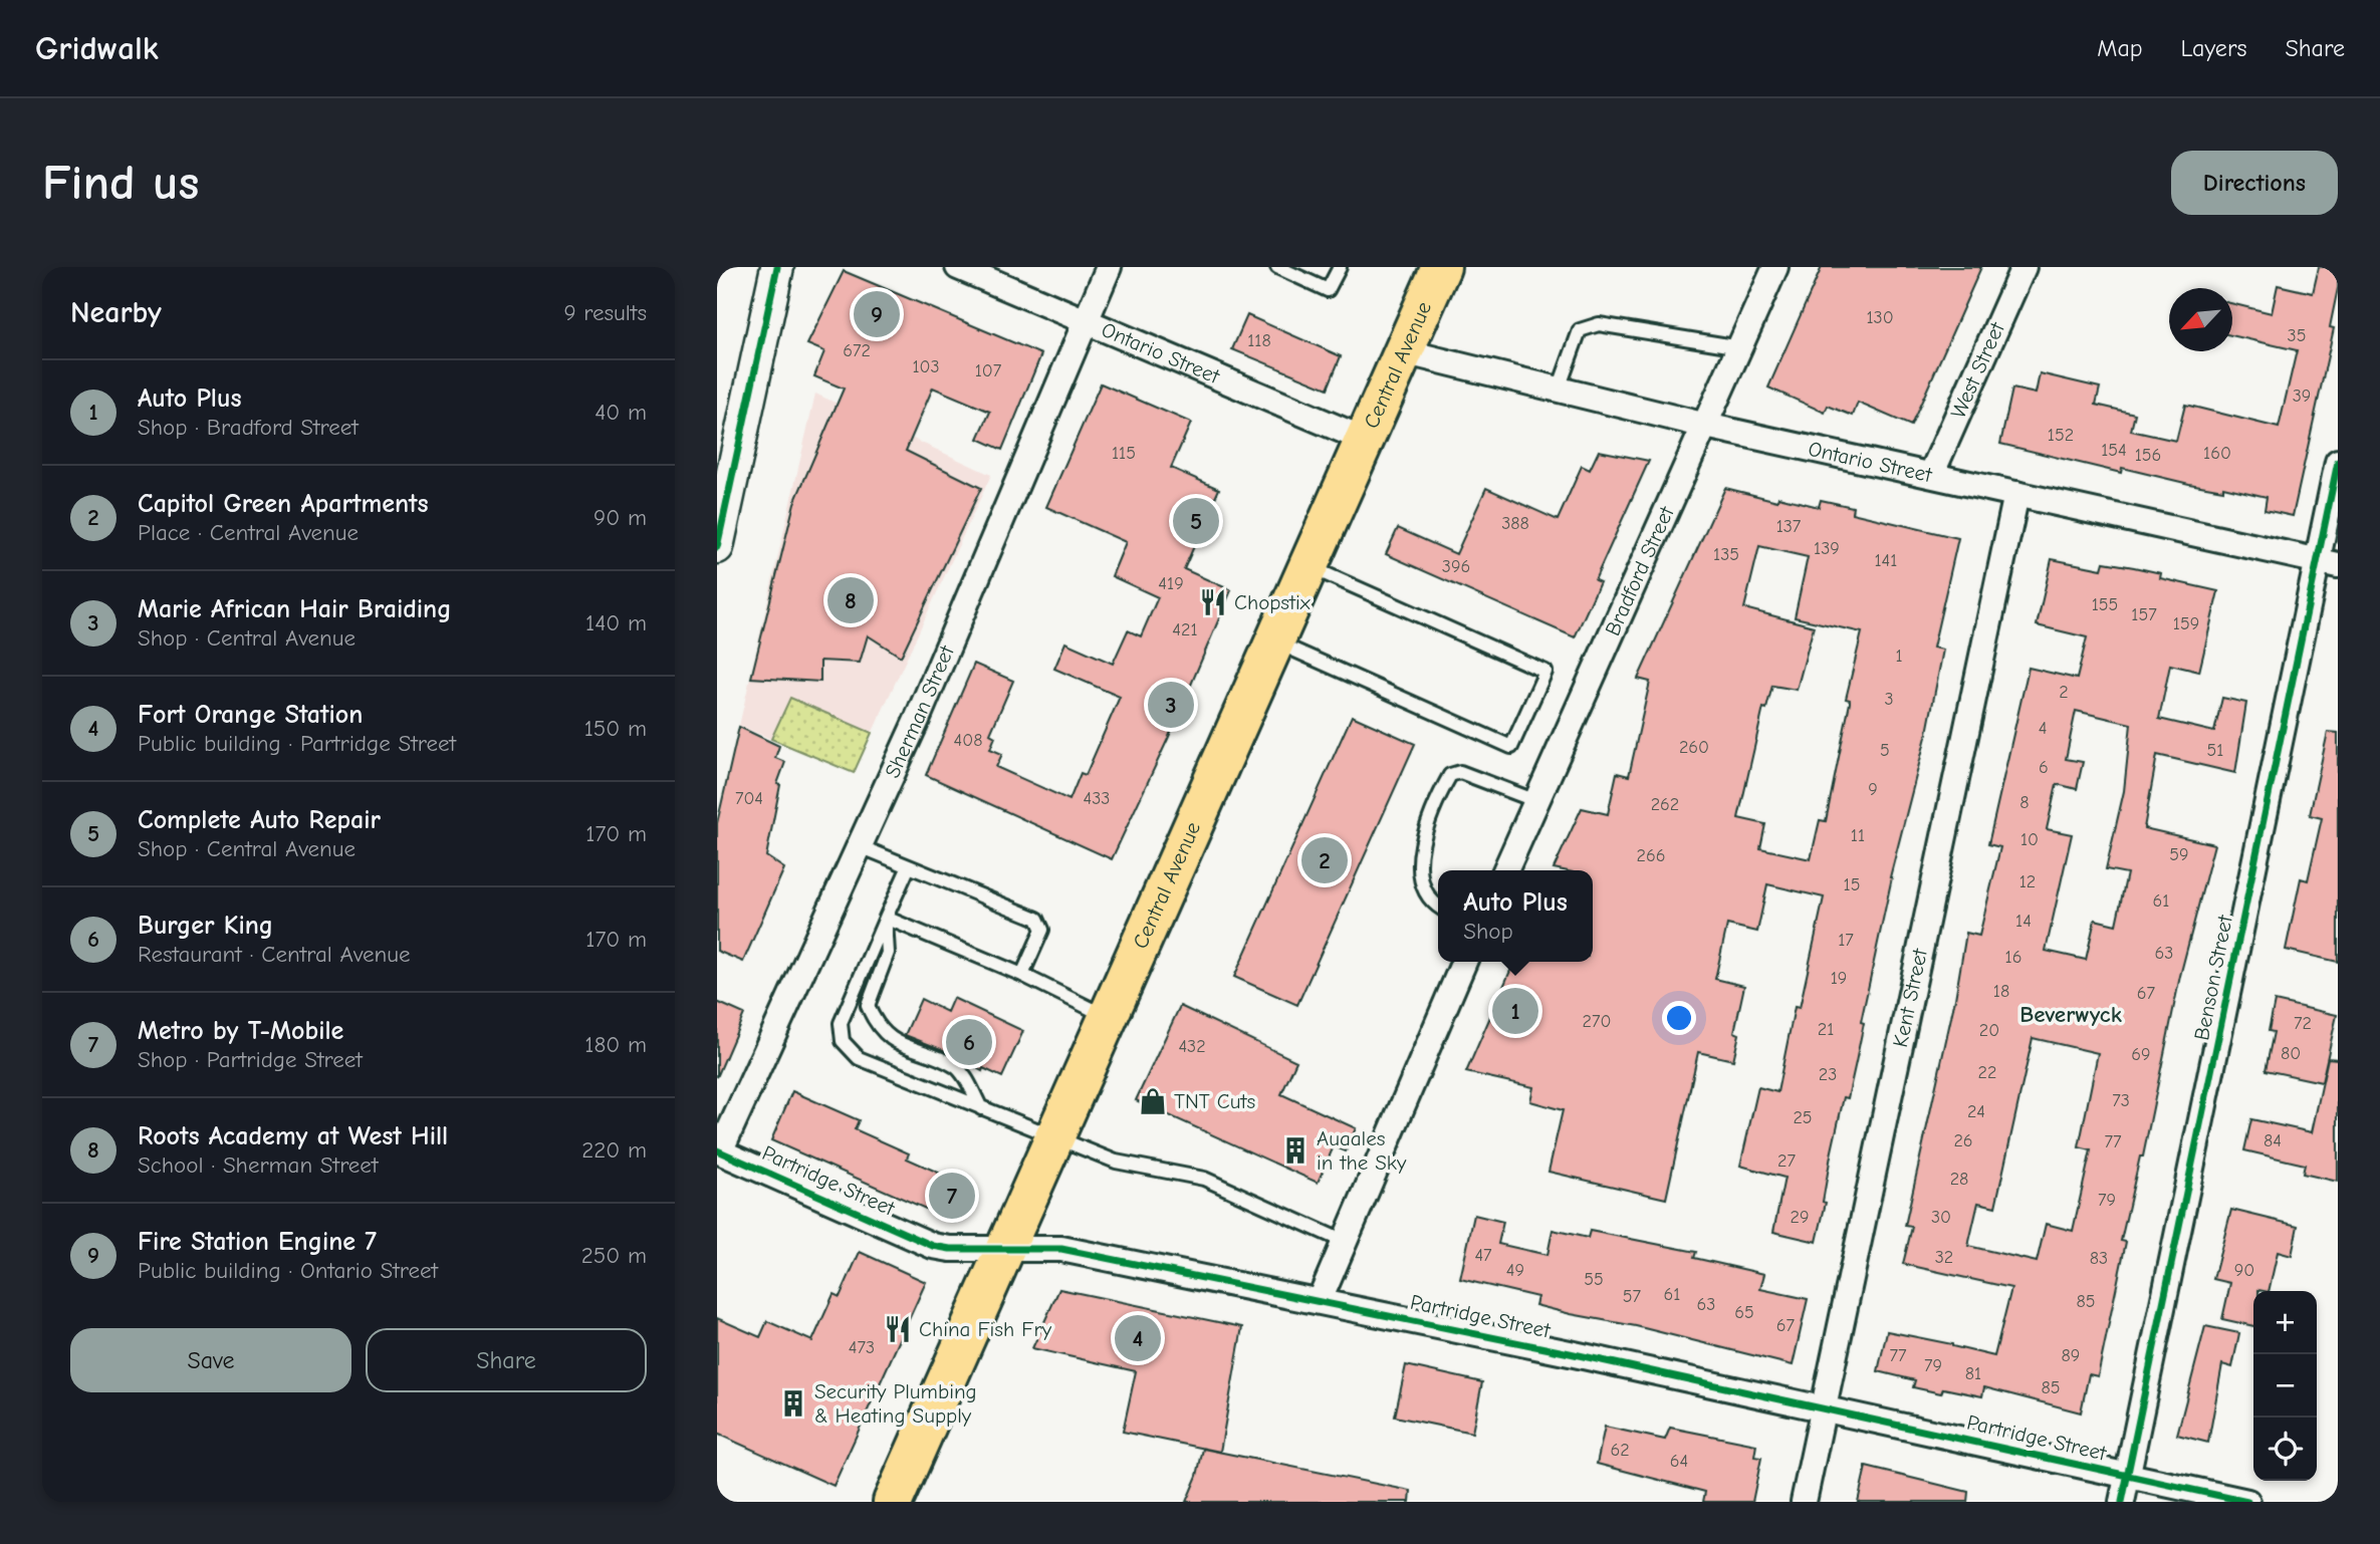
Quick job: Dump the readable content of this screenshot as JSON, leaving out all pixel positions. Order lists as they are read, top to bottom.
{
  "streets": {
    "main road": ["Central Avenue"],
    "street": [
      "Ontario Street",
      "West Street",
      "Bradford Street",
      "Sherman Street",
      "Benson Street",
      "Kent Street",
      "Partridge Street"
    ]
  },
  "crossings": [
    ["Ontario Street", "Central Avenue"],
    ["Ontario Street", "West Street"],
    ["Ontario Street", "Bradford Street"],
    ["Ontario Street", "Sherman Street"],
    ["Ontario Street", "Benson Street"],
    ["Ontario Street", "Kent Street"],
    ["Central Avenue", "Partridge Street"],
    ["Sherman Street", "Partridge Street"],
    ["Benson Street", "Partridge Street"],
    ["Kent Street", "Partridge Street"]
  ],
  "districts": ["Beverwyck"],
  "places": {
    "restaurant": ["Chopstix", "China Fish Fry"],
    "shop": ["TNT Cuts"],
    "building": ["Auaales in the Sky", "Security Plumbing & Heating Supply"]
  },
  "house_numbers": [
    "130",
    "35",
    "118",
    "672",
    "103",
    "107",
    "39",
    "152",
    "154",
    "115",
    "160",
    "156",
    "388",
    "137",
    "139",
    "135",
    "141",
    "396",
    "419",
    "155",
    "157",
    "159",
    "421",
    "1",
    "2",
    "3",
    "4",
    "408",
    "260",
    "5",
    "51",
    "6",
    "9",
    "704",
    "433",
    "8",
    "262",
    "11",
    "10",
    "59",
    "266",
    "12",
    "15",
    "61",
    "14",
    "17",
    "63",
    "16",
    "19",
    "18",
    "67",
    "270",
    "72",
    "21",
    "20",
    "432",
    "80",
    "69",
    "22",
    "23",
    "73",
    "24",
    "25",
    "26",
    "84",
    "77",
    "27",
    "28",
    "79",
    "29",
    "30",
    "47",
    "32",
    "83",
    "49",
    "90",
    "55",
    "61",
    "57",
    "85",
    "63",
    "65",
    "67",
    "473",
    "77",
    "89",
    "79",
    "81",
    "85",
    "62",
    "64"
  ],
  "north": "bottom left",
  "page": {
    "header": "Gridwalk",
    "nav": ["Map", "Layers", "Share"],
    "buttons": [
      "Directions",
      ["Save", "Share"]
    ],
    "title": "Find us",
    "heading": ["Nearby", "9 results"],
    "pins": [
      "9",
      "5",
      "8",
      "3",
      "2",
      "1",
      "6",
      "7",
      "4"
    ],
    "list": [
      {
        "mark": "1",
        "name": "Auto Plus",
        "note": "Shop · Bradford Street",
        "value": "40 m"
      },
      {
        "mark": "2",
        "name": "Capitol Green Apartments",
        "note": "Place · Central Avenue",
        "value": "90 m"
      },
      {
        "mark": "3",
        "name": "Marie African Hair Braiding",
        "note": "Shop · Central Avenue",
        "value": "140 m"
      },
      {
        "mark": "4",
        "name": "Fort Orange Station",
        "note": "Public building · Partridge Street",
        "value": "150 m"
      },
      {
        "mark": "5",
        "name": "Complete Auto Repair",
        "note": "Shop · Central Avenue",
        "value": "170 m"
      },
      {
        "mark": "6",
        "name": "Burger King",
        "note": "Restaurant · Central Avenue",
        "value": "170 m"
      },
      {
        "mark": "7",
        "name": "Metro by T-Mobile",
        "note": "Shop · Partridge Street",
        "value": "180 m"
      },
      {
        "mark": "8",
        "name": "Roots Academy at West Hill",
        "note": "School · Sherman Street",
        "value": "220 m"
      },
      {
        "mark": "9",
        "name": "Fire Station Engine 7",
        "note": "Public building · Ontario Street",
        "value": "250 m"
      }
    ],
    "popup": ["Auto Plus", "Shop"],
    "map_buttons": ["+", "−"]
  }
}
